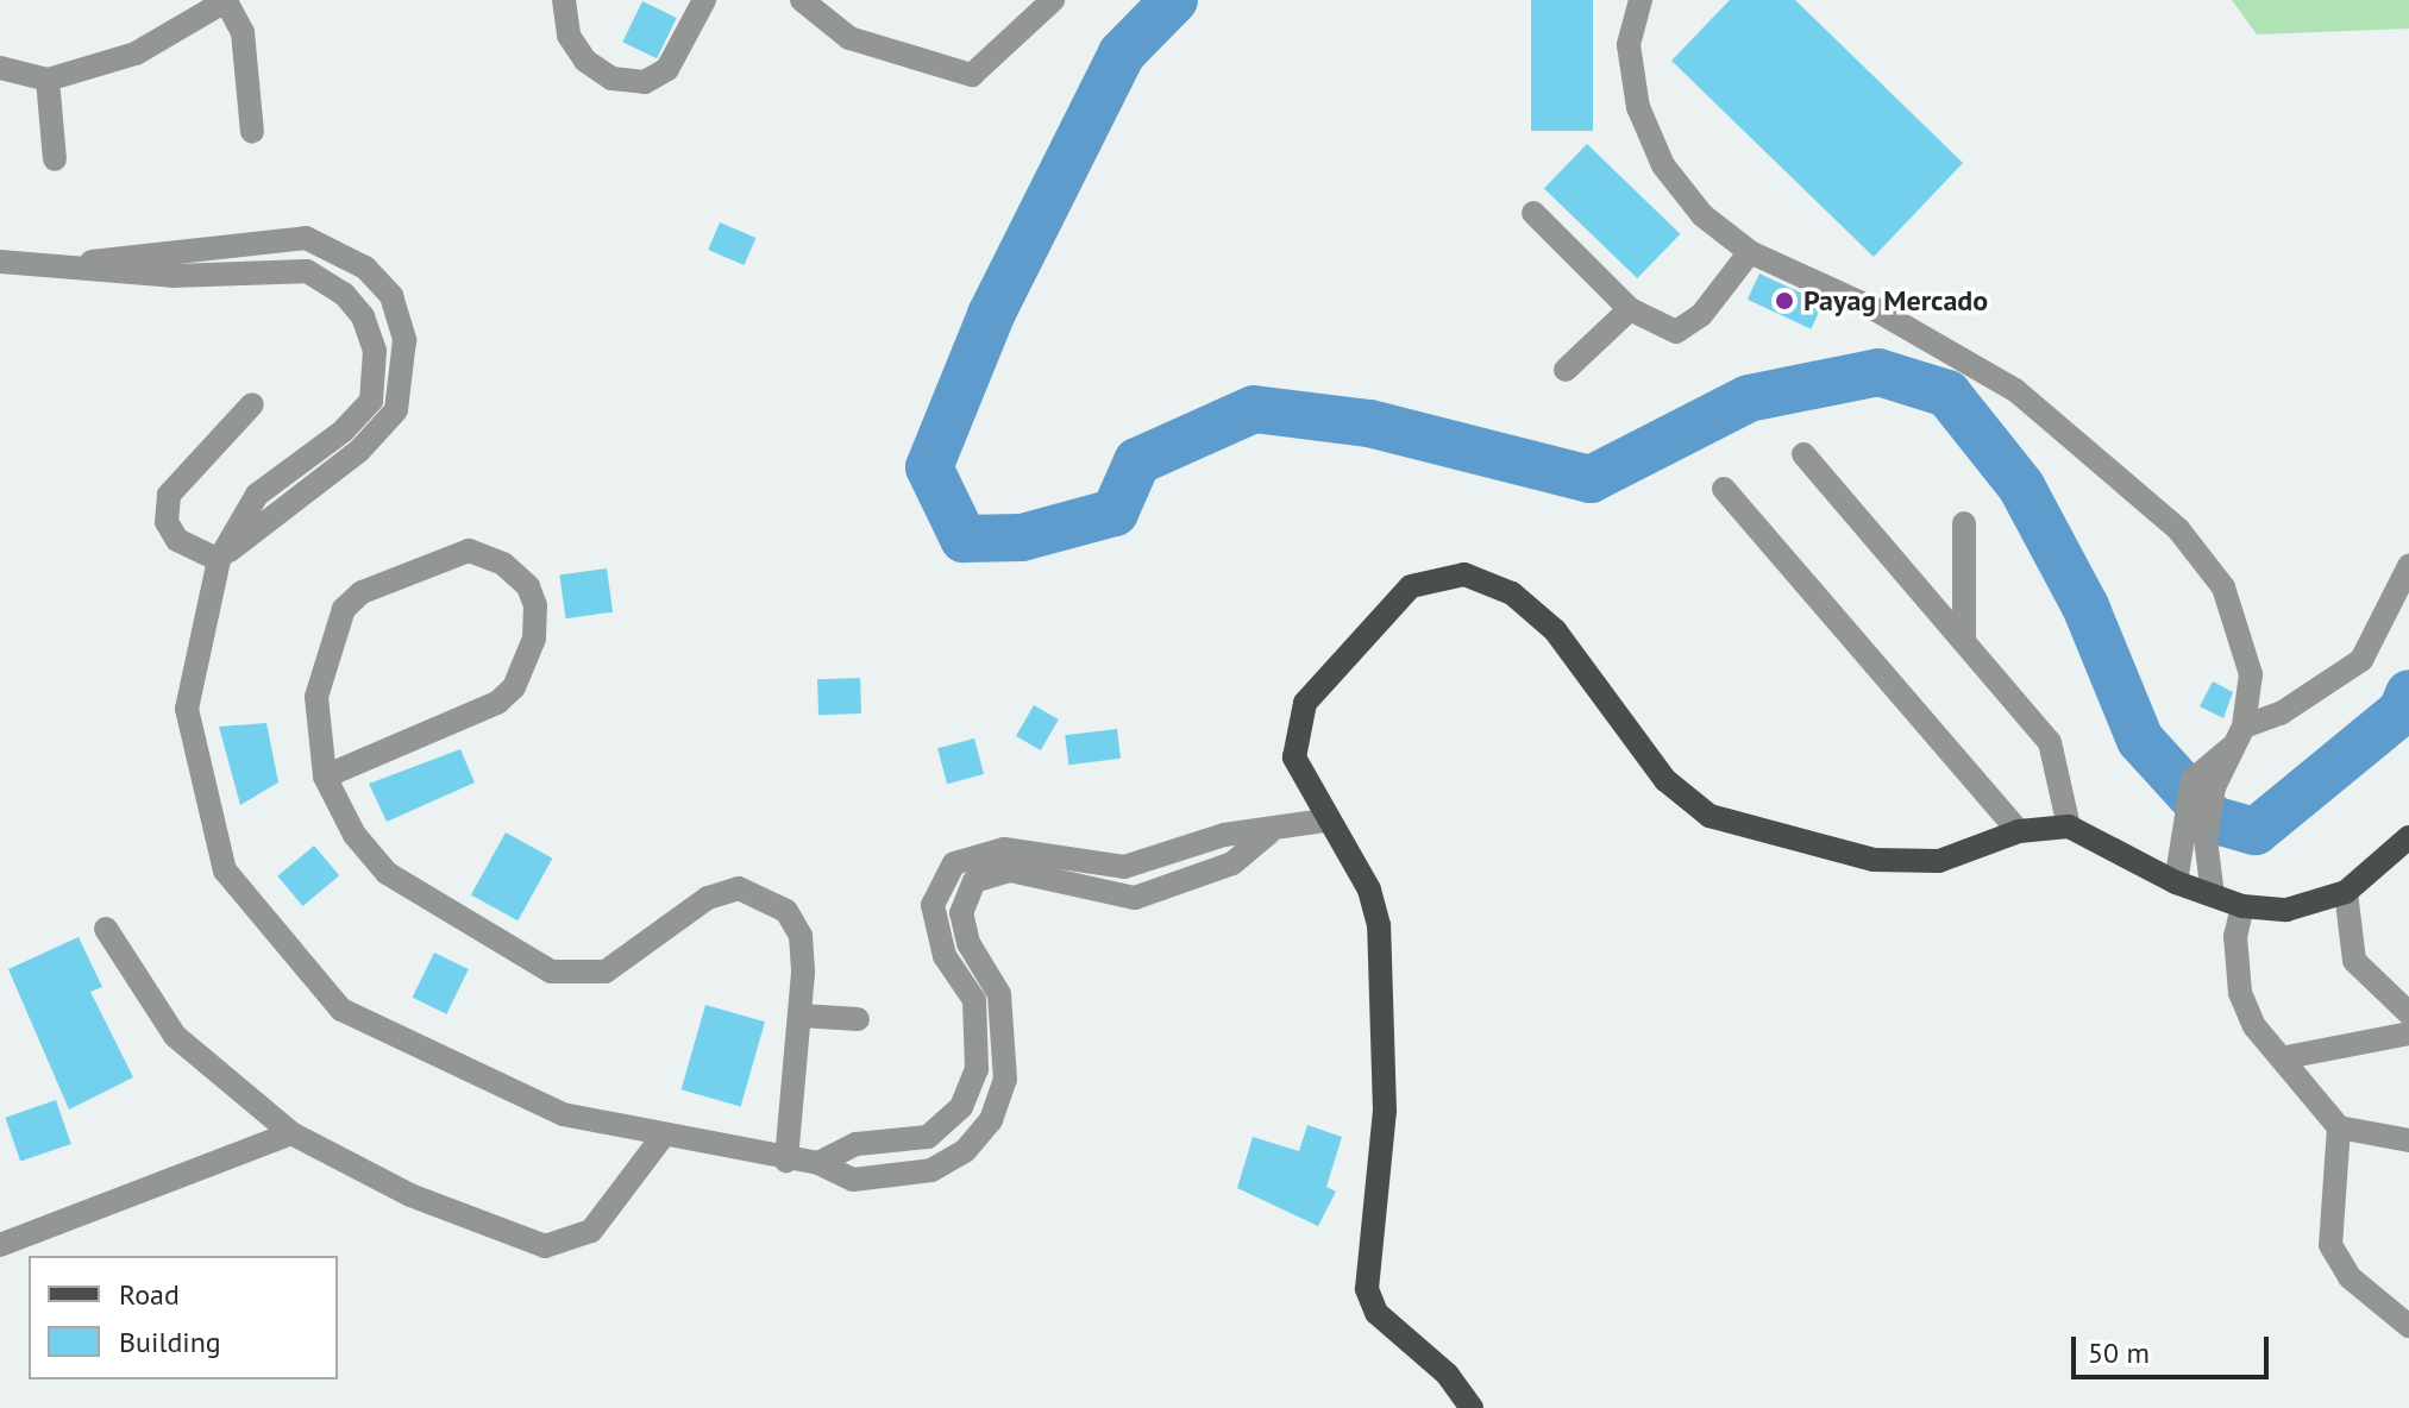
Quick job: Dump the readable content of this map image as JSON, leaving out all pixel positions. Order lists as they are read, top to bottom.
{
  "places": ["Payag Mercado"],
  "legend": ["Road", "Building"],
  "scale_bar": "50 m"
}
